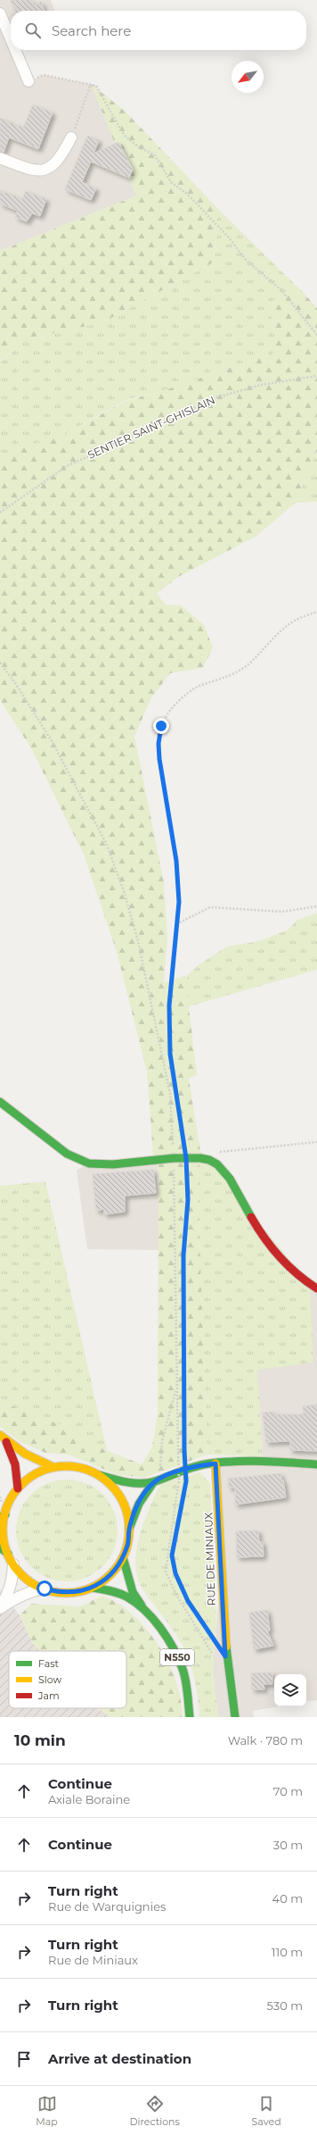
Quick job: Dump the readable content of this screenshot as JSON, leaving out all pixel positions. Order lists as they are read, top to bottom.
{
  "streets": {
    "street": ["RUE DE MINIAUX", "N550"],
    "path": ["SENTIER SAINT-GHISLAIN"]
  },
  "legend": ["Fast", "Slow", "Jam"],
  "north": "bottom left",
  "page": {
    "search": "Search here",
    "heading": ["10 min", "Walk · 780 m"],
    "list": [
      ["Continue", "Axiale Boraine", "70 m"],
      ["Continue", "30 m"],
      ["Turn right", "Rue de Warquignies", "40 m"],
      ["Turn right", "Rue de Miniaux", "110 m"],
      ["Turn right", "530 m"],
      "Arrive at destination"
    ],
    "nav": ["Map", "Directions", "Saved"]
  }
}
